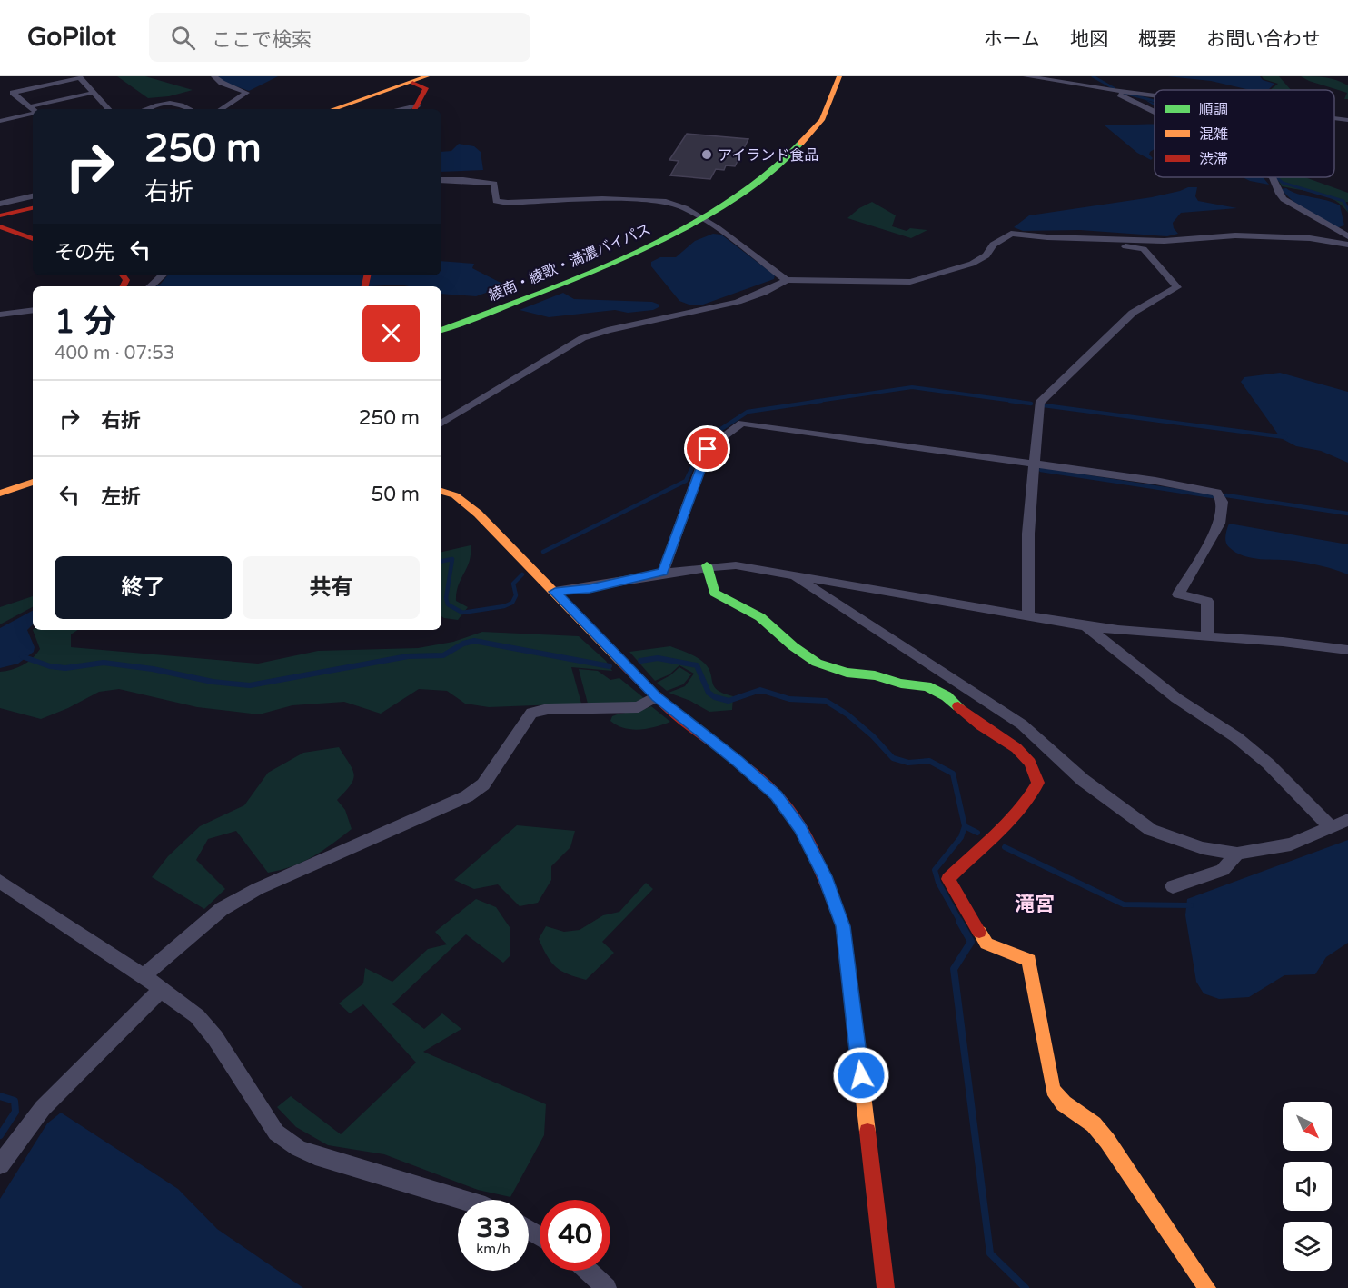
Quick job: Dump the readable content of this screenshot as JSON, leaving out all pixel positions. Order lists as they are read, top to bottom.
{
  "streets": {
    "main road": ["綾南・綾歌・満濃バイパス"]
  },
  "districts": ["滝宮"],
  "places": ["アイランド食品"],
  "legend": ["順調", "混雑", "渋滞"],
  "north": "bottom right",
  "page": {
    "header": "GoPilot",
    "search": "ここで検索",
    "nav": [
      "ホーム",
      "地図",
      "概要",
      "お問い合わせ"
    ],
    "turn": ["250 m", "右折"],
    "then": "その先",
    "heading": ["1 分", "400 m · 07:53"],
    "list": [
      {
        "name": "右折",
        "value": "250 m"
      },
      {
        "name": "左折",
        "value": "50 m"
      }
    ],
    "buttons": ["終了", "共有"],
    "speed": "33 km/h",
    "limit": "40"
  }
}
